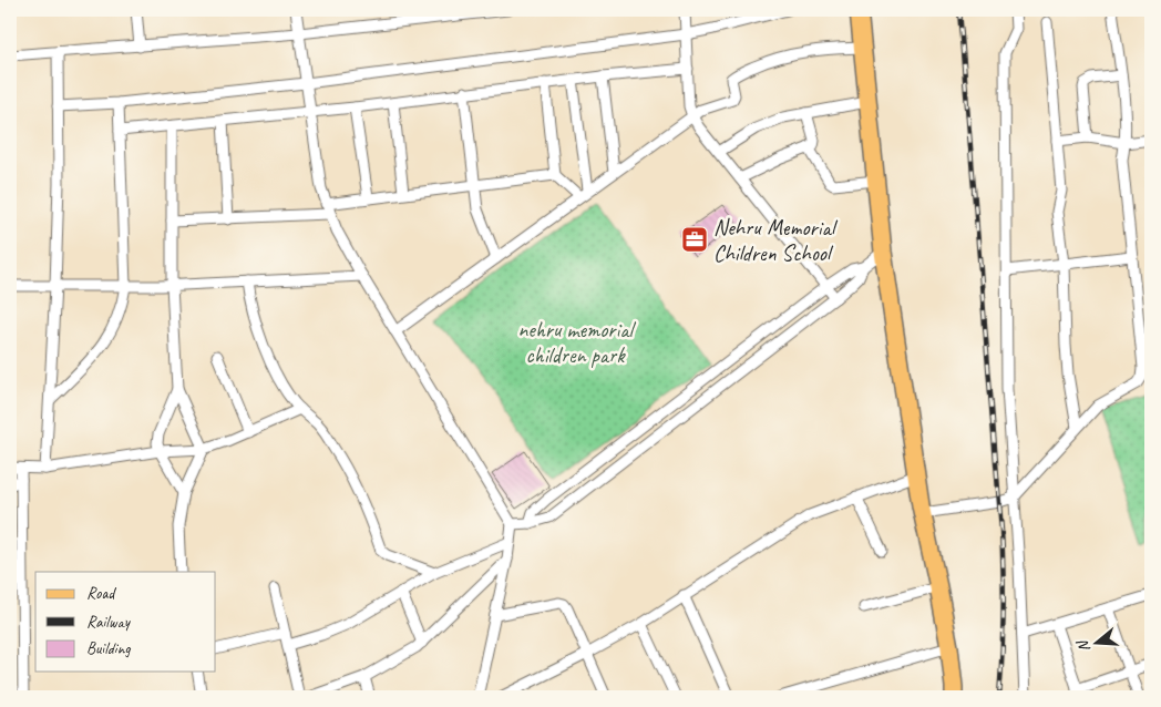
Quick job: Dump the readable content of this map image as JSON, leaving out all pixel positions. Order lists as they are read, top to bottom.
{
  "parks": ["nehru memorial children park"],
  "places": {
    "office": ["Nehru Memorial Children School"]
  },
  "legend": ["Road", "Railway", "Building"],
  "north": "left"
}
